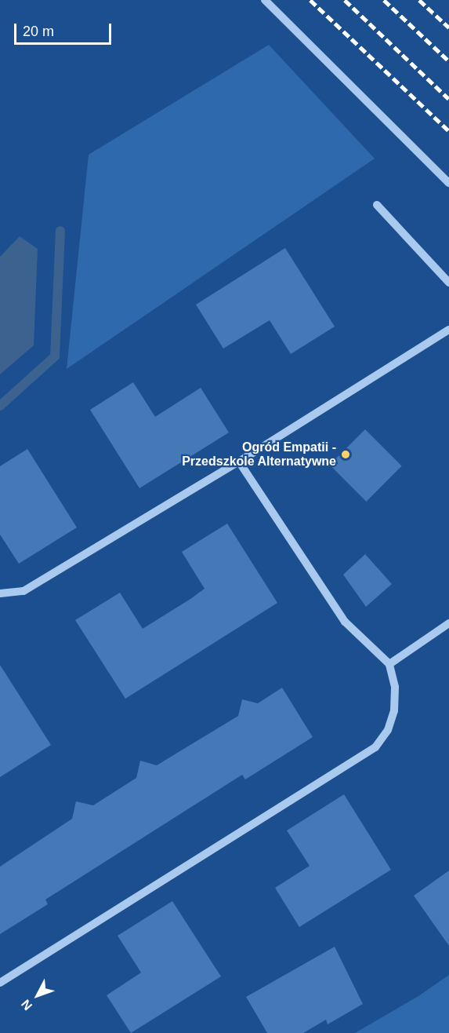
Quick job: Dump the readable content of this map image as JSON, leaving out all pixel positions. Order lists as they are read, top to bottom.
{
  "places": ["Ogród Empatii - Przedszkole Alternatywne"],
  "scale_bar": "20 m",
  "north": "bottom left"
}
